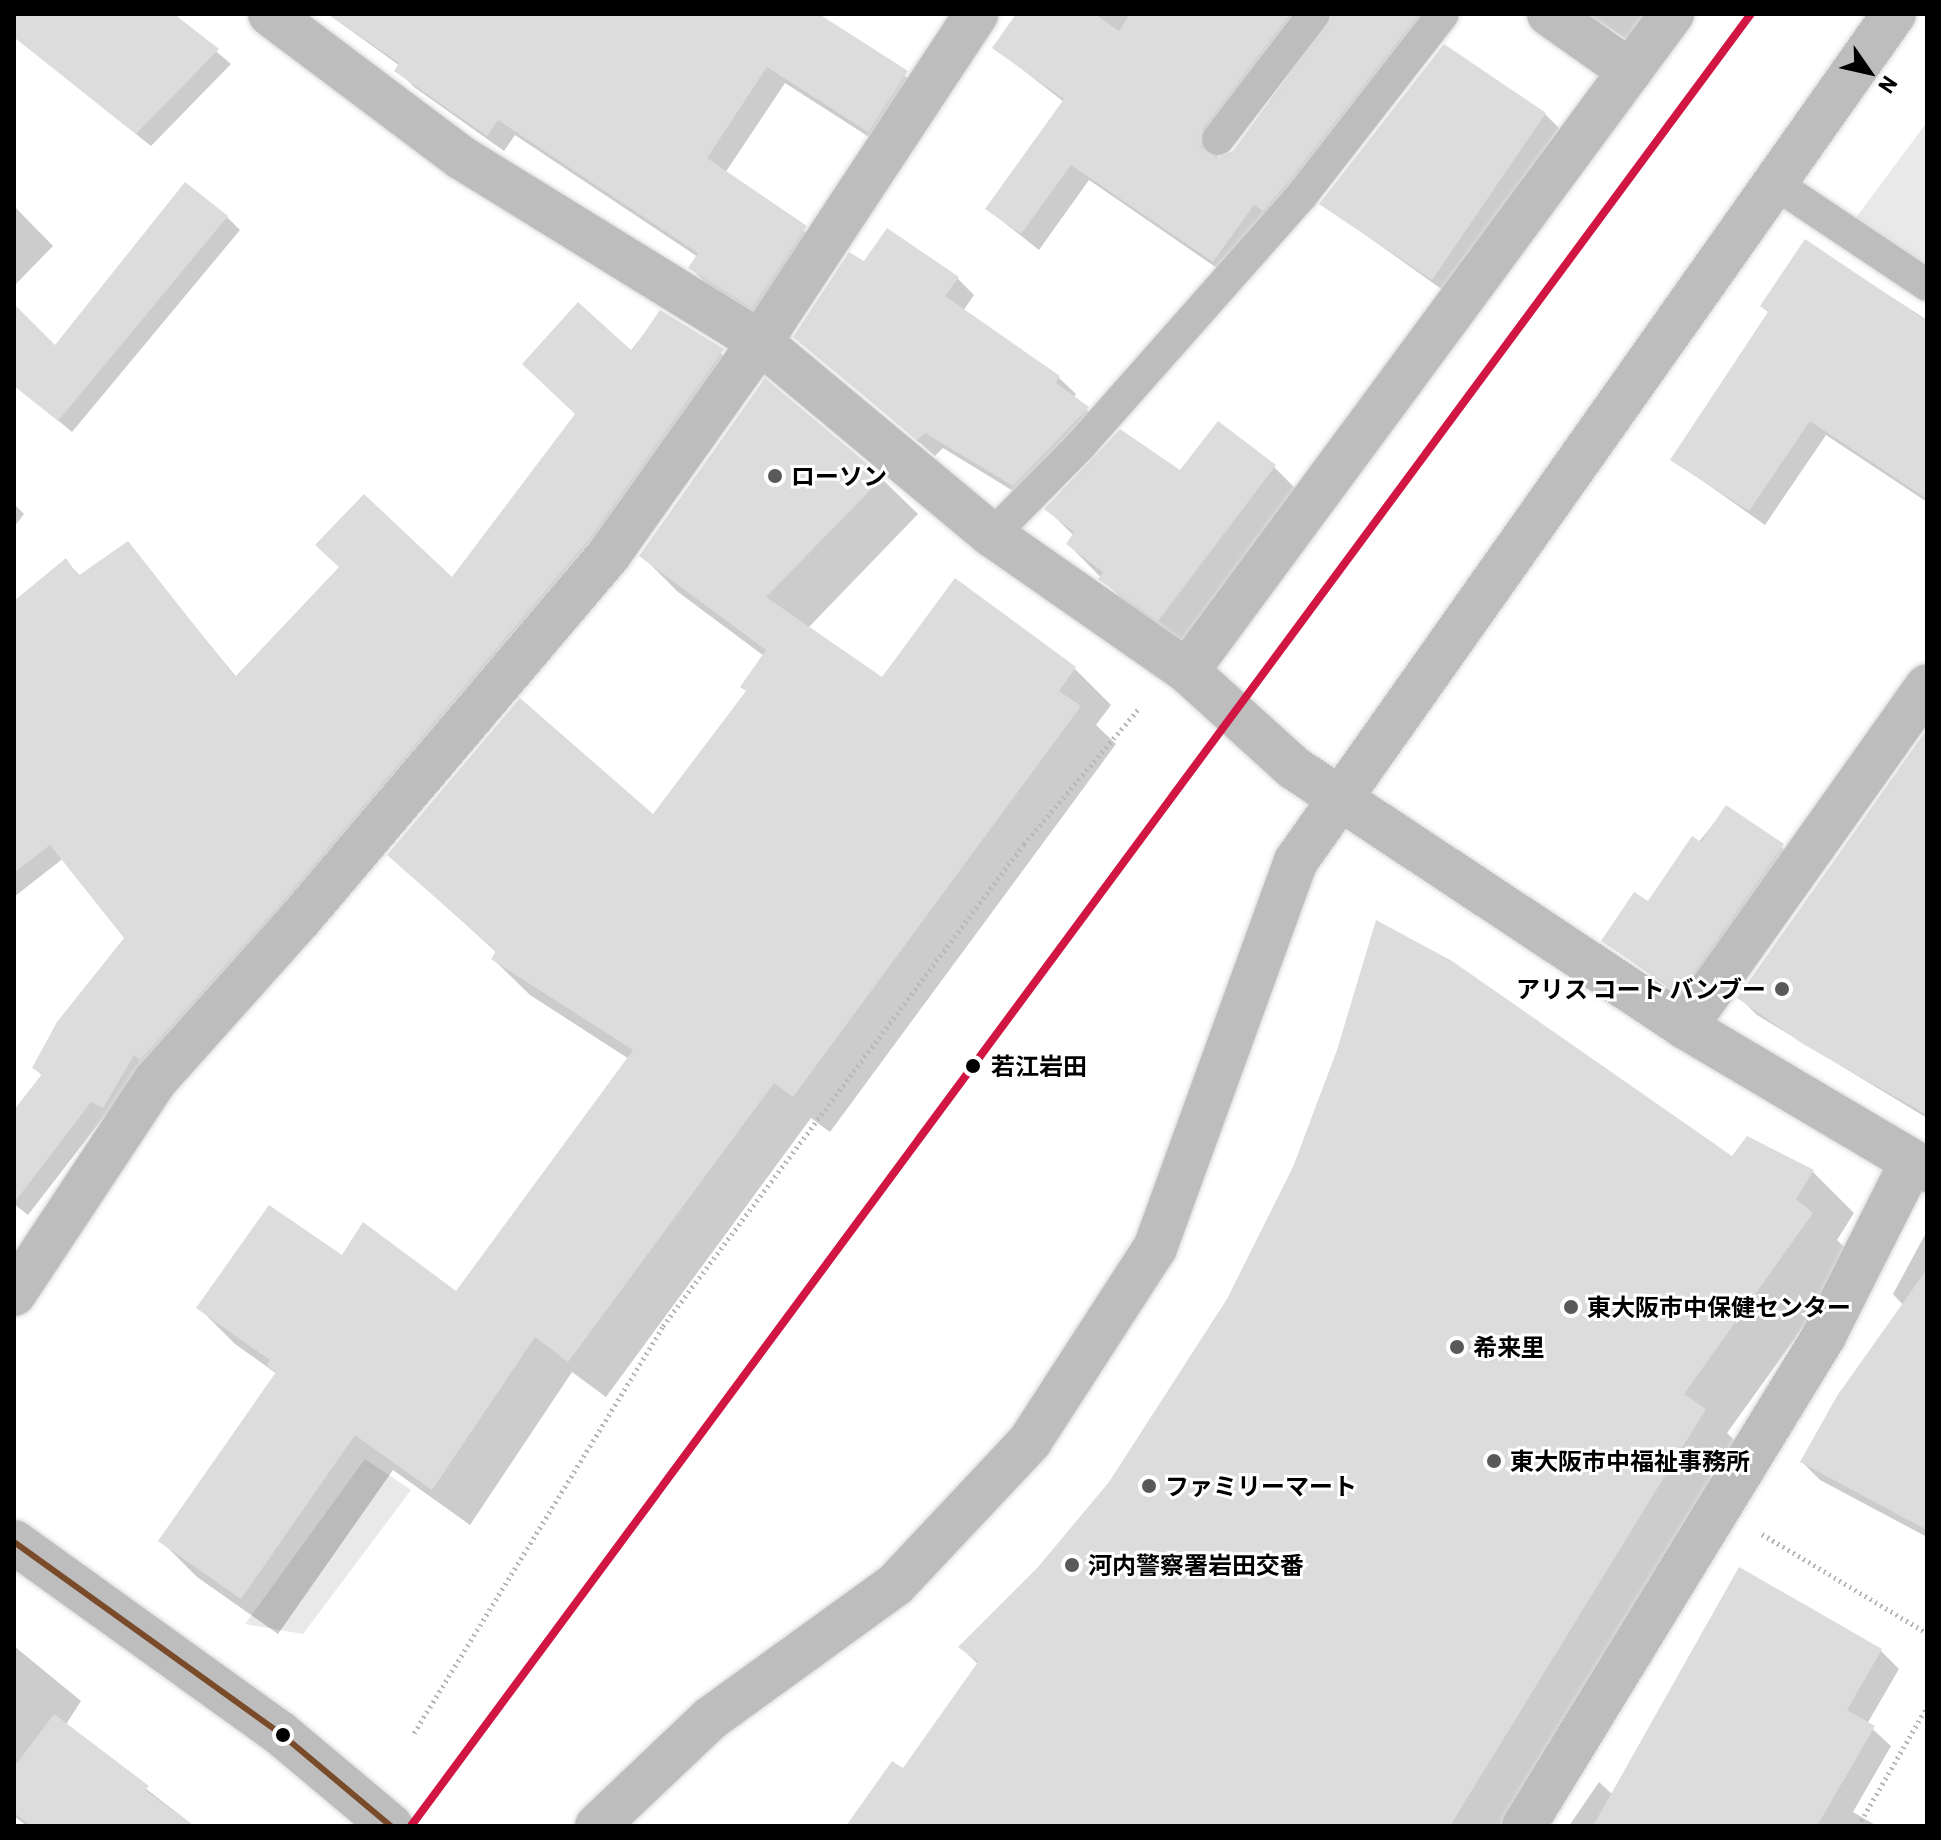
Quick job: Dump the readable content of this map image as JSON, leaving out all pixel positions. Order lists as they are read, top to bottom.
{
  "places": [
    "ローソン",
    "アリス コート バンブー",
    "若江岩田",
    "東大阪市中保健センター",
    "希来里",
    "東大阪市中福祉事務所",
    "ファミリーマート",
    "河内警察署岩田交番"
  ],
  "north": "bottom right"
}
